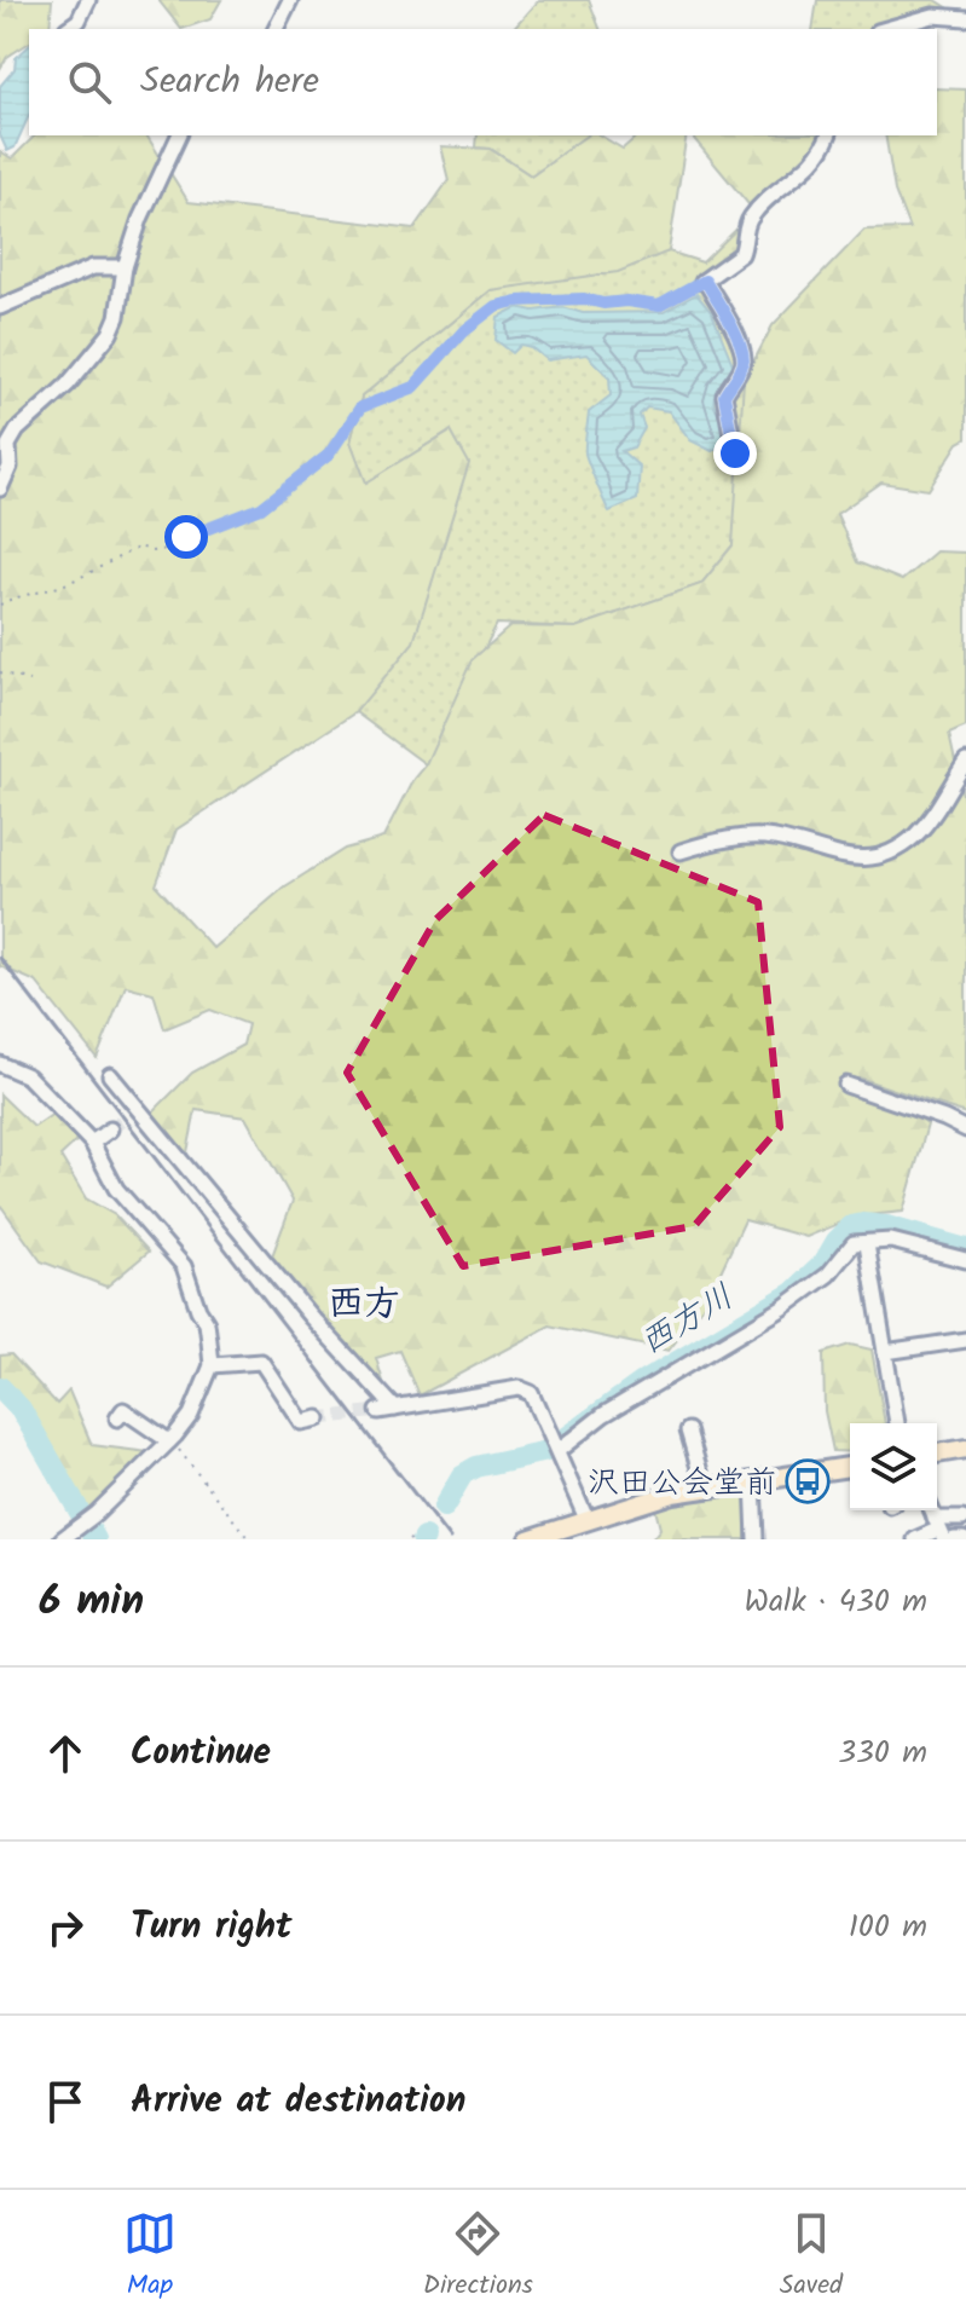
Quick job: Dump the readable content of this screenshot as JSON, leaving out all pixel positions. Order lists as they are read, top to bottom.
{
  "districts": ["西方"],
  "water": ["西方川"],
  "places": {
    "bus stop": ["沢田公会堂前"]
  },
  "page": {
    "search": "Search here",
    "heading": ["6 min", "Walk · 430 m"],
    "list": [
      ["Continue", "330 m"],
      ["Turn right", "100 m"],
      "Arrive at destination"
    ],
    "nav": ["Map", "Directions", "Saved"]
  }
}
